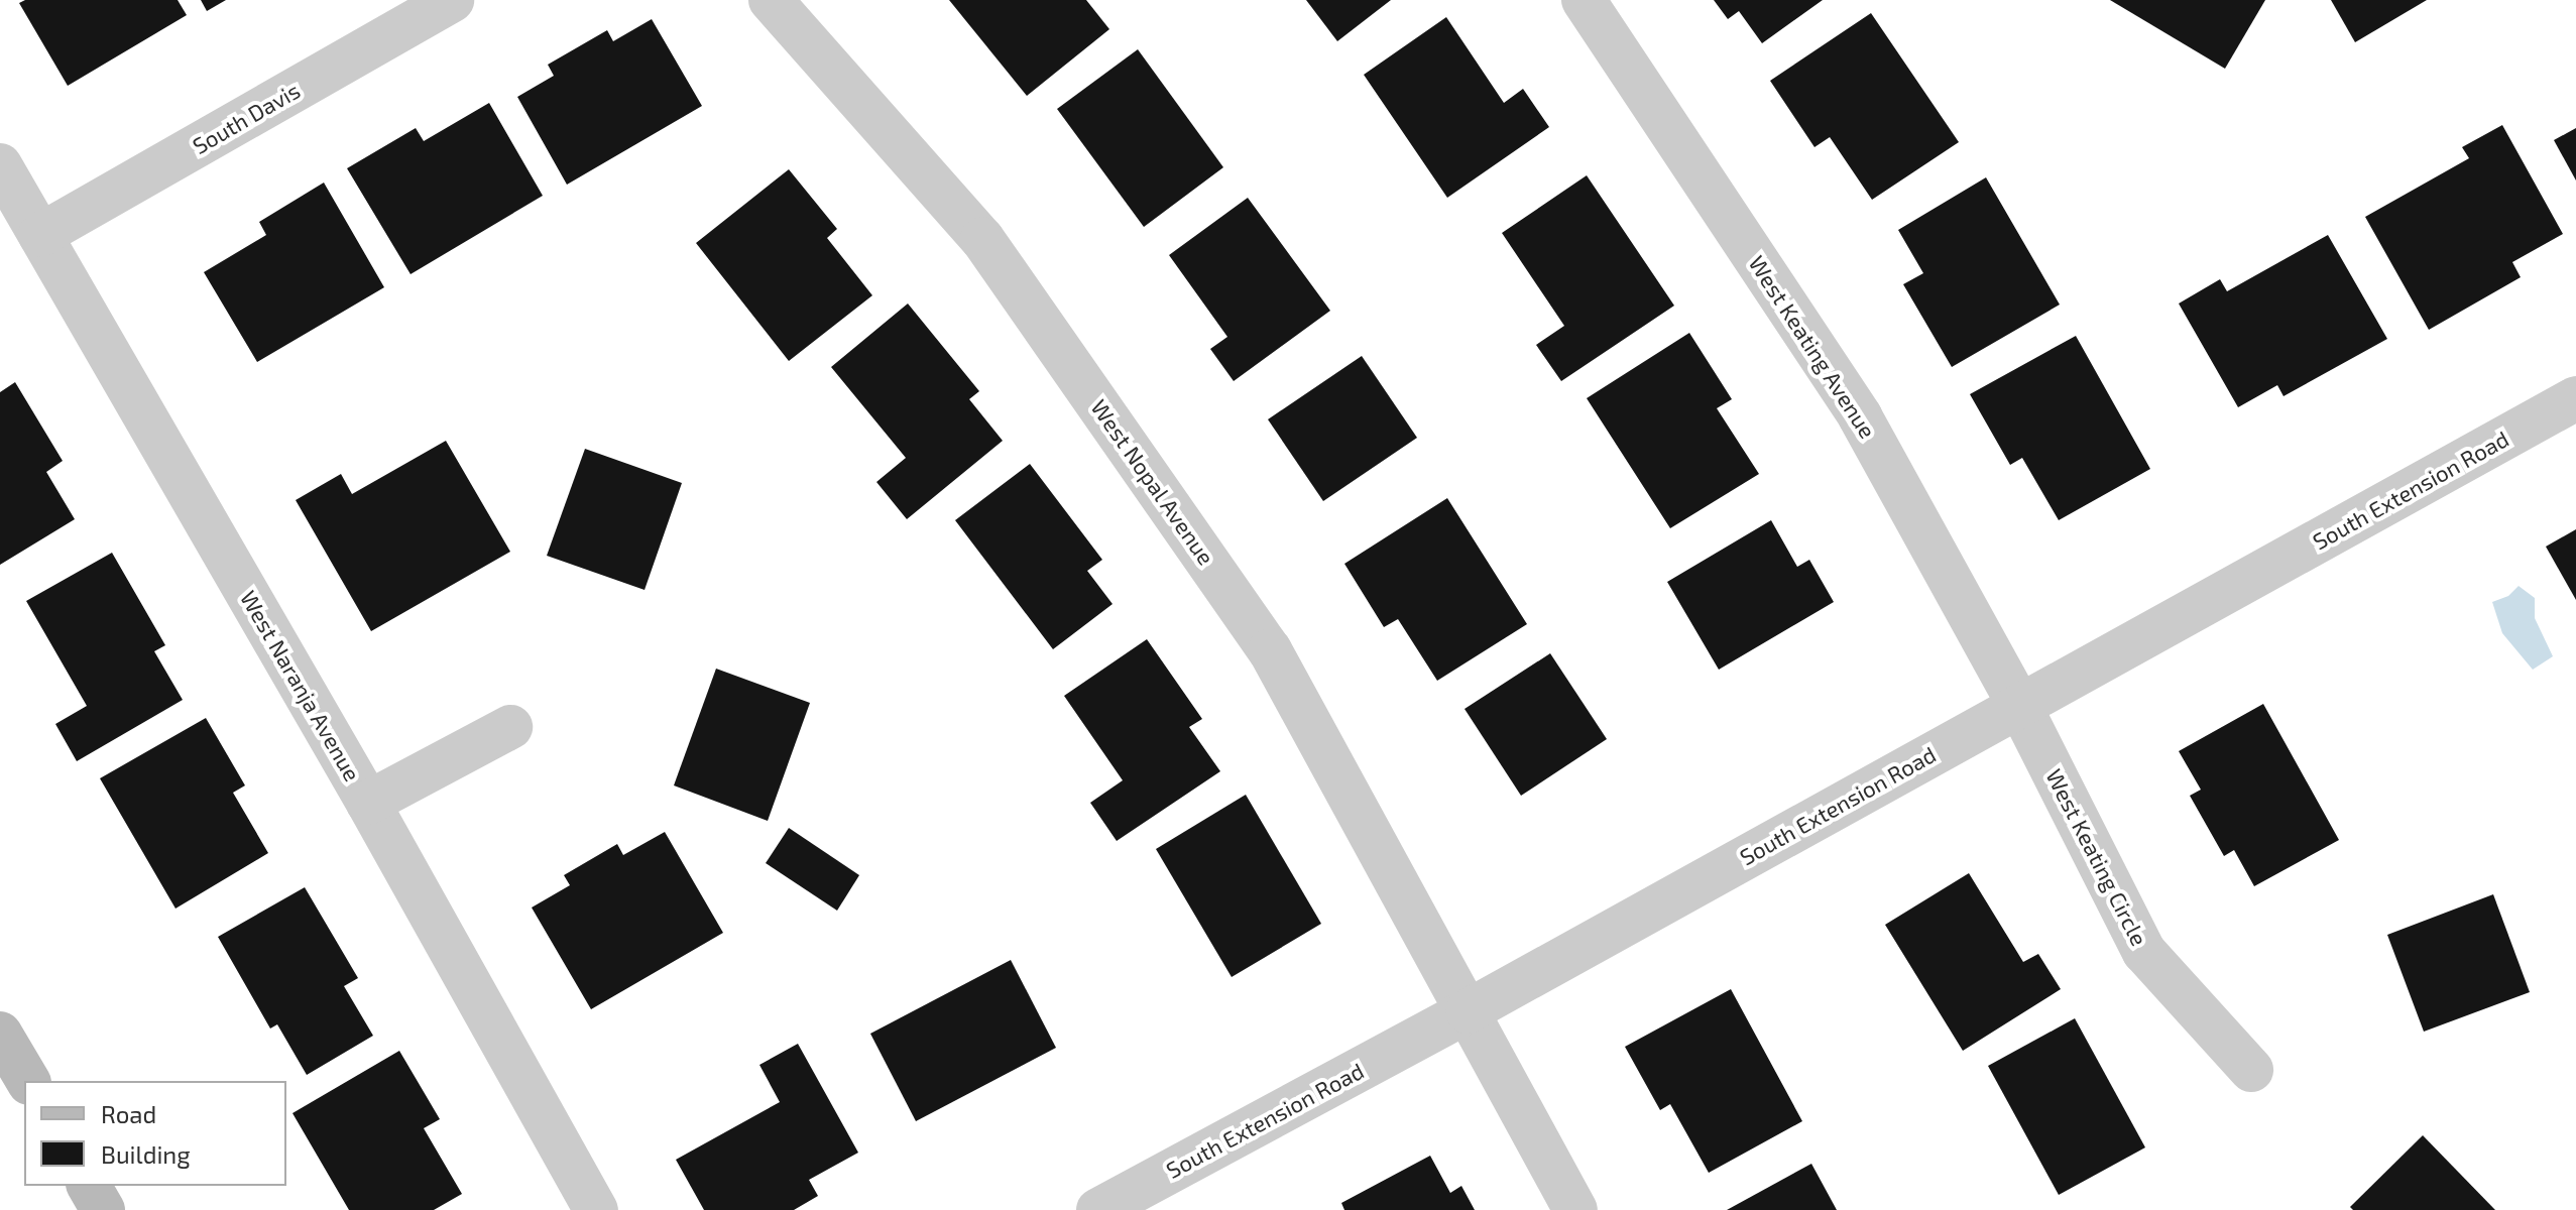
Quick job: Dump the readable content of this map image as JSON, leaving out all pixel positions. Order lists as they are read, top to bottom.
{
  "streets": {
    "street": [
      "South Davis",
      "West Keating Avenue",
      "West Nopal Avenue",
      "South Extension Road",
      "West Naranja Avenue",
      "West Keating Circle"
    ]
  },
  "crossings": [
    ["South Davis", "West Naranja Avenue"],
    ["West Keating Avenue", "South Extension Road"],
    ["West Keating Avenue", "West Keating Circle"],
    ["West Nopal Avenue", "South Extension Road"],
    ["South Extension Road", "West Keating Circle"]
  ],
  "legend": ["Road", "Building"]
}
